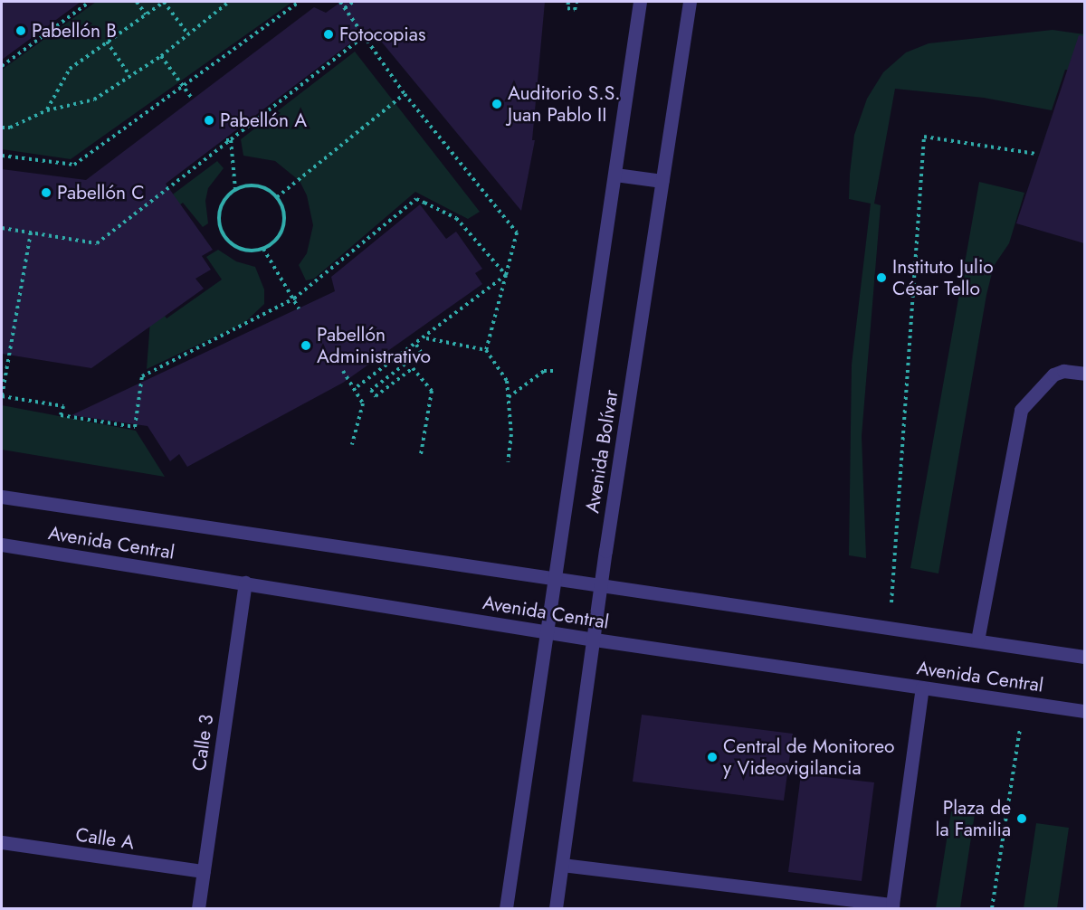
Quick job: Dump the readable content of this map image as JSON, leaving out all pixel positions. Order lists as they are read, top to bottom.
{
  "streets": {
    "street": [
      "Avenida Bolívar",
      "Avenida Central",
      "Calle 3",
      "Calle A"
    ]
  },
  "crossings": [
    ["Avenida Bolívar", "Avenida Central"],
    ["Avenida Central", "Calle 3"],
    ["Calle 3", "Calle A"]
  ],
  "places": [
    "Pabellón B",
    "Fotocopias",
    "Auditorio S.S. Juan Pablo II",
    "Pabellón A",
    "Pabellón C",
    "Instituto Julio César Tello",
    "Pabellón Administrativo",
    "Central de Monitoreo y Videovigilancia",
    "Plaza de la Familia"
  ]
}
